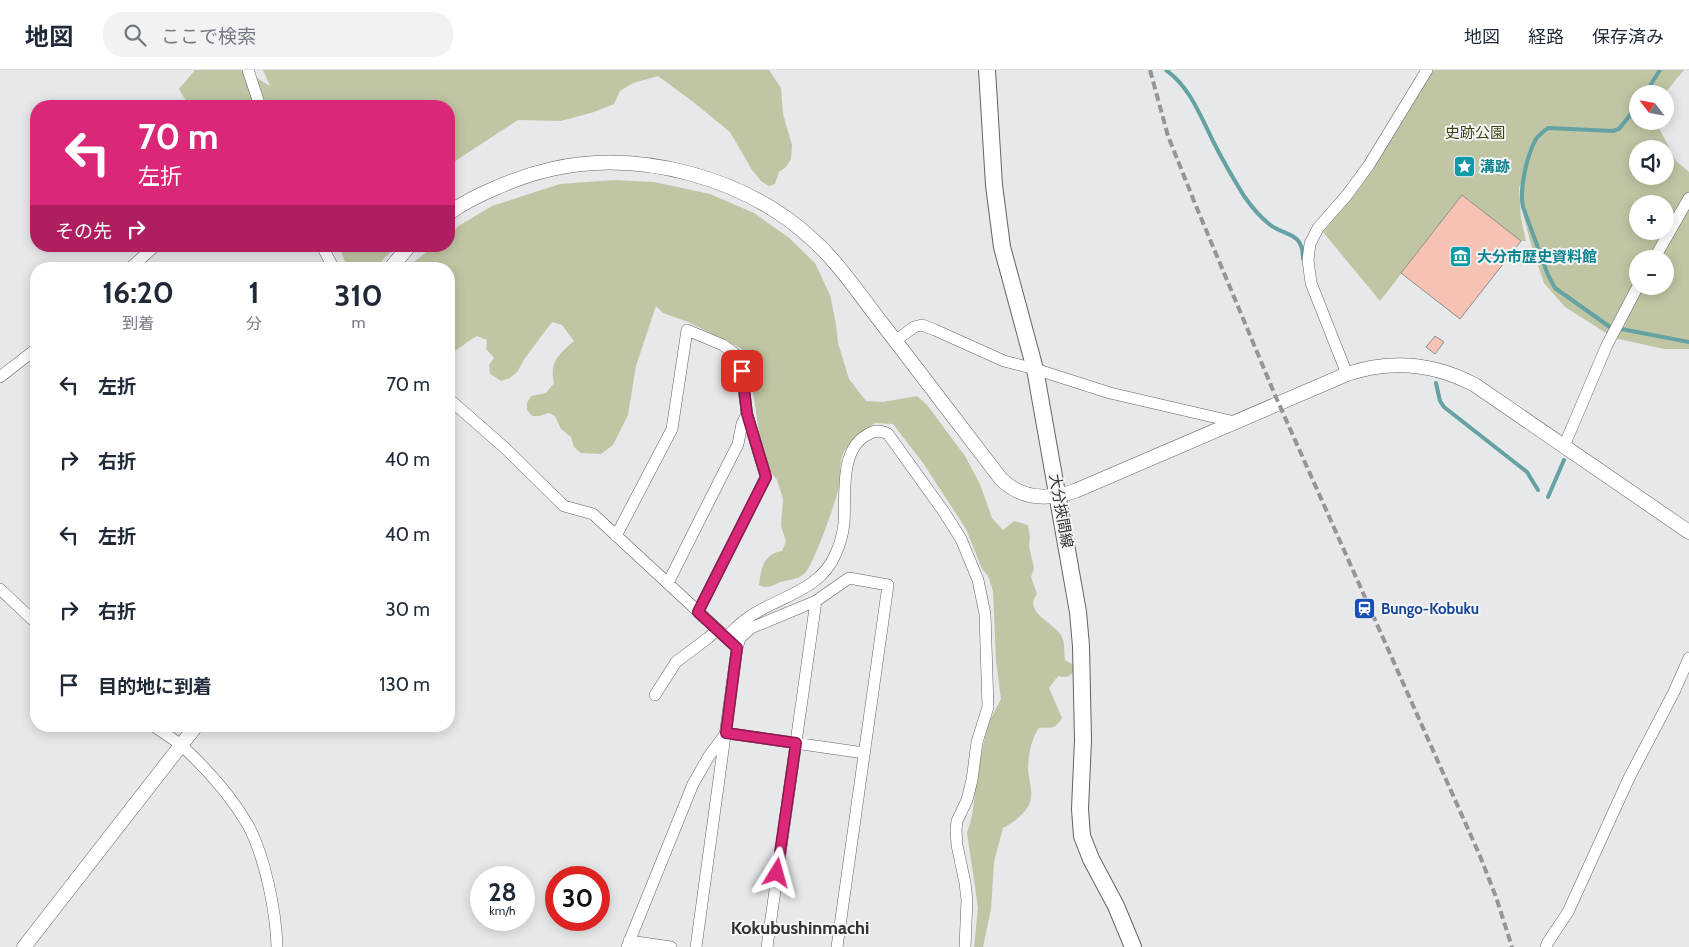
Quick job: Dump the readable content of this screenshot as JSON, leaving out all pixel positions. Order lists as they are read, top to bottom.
{
  "streets": {
    "main road": ["大分挾間線"]
  },
  "districts": ["Kokubushinmachi"],
  "parks": ["史跡公園"],
  "places": {
    "place": ["溝跡"],
    "museum": ["大分市歴史資料館"],
    "station": ["Bungo-Kobuku"]
  },
  "north": "top left",
  "page": {
    "header": "地図",
    "search": "ここで検索",
    "nav": ["地図", "経路", "保存済み"],
    "map_buttons": ["+", "−"],
    "turn": ["70 m", "左折"],
    "then": "その先",
    "eta": [
      "16:20",
      "到着",
      "1",
      "分",
      "310",
      "m"
    ],
    "list": [
      {
        "name": "左折",
        "value": "70 m"
      },
      {
        "name": "右折",
        "value": "40 m"
      },
      {
        "name": "左折",
        "value": "40 m"
      },
      {
        "name": "右折",
        "value": "30 m"
      },
      {
        "name": "目的地に到着",
        "value": "130 m"
      }
    ],
    "speed": "28 km/h",
    "limit": "30"
  }
}
